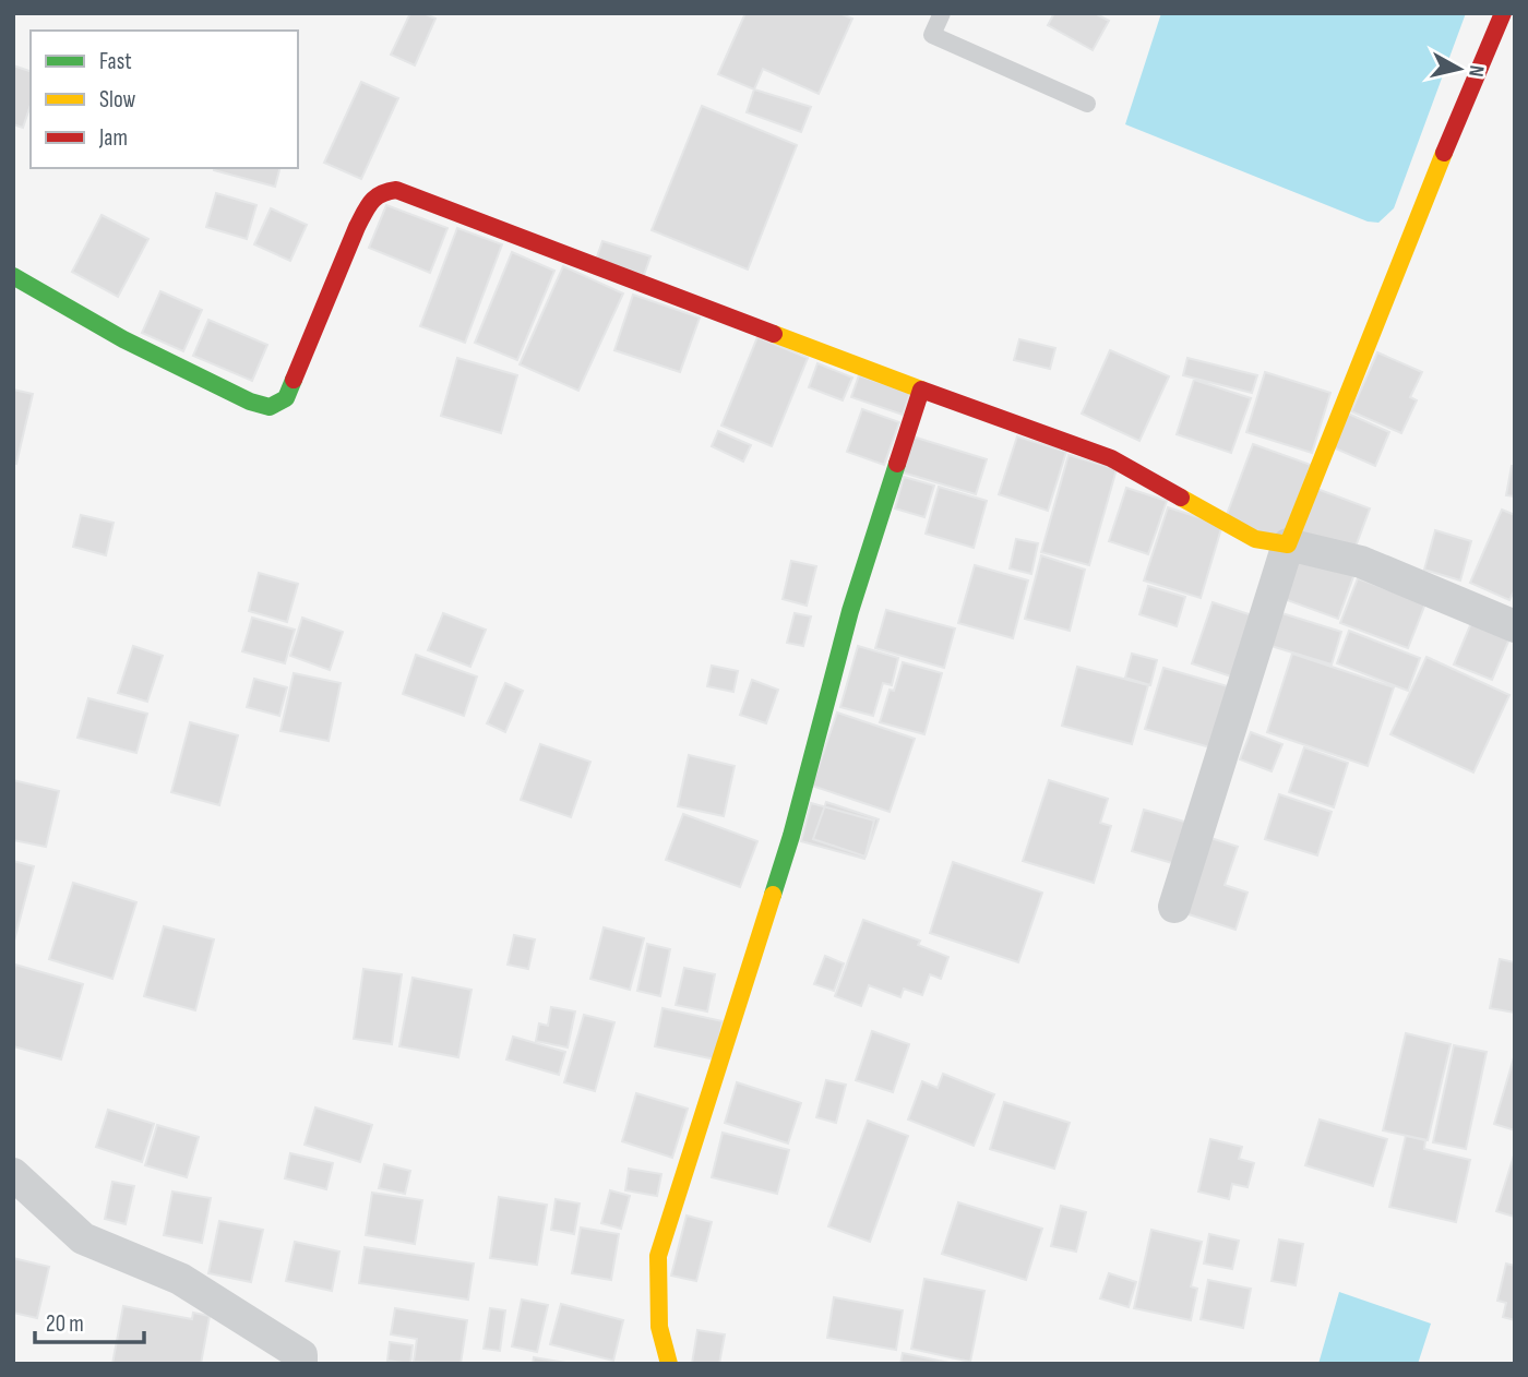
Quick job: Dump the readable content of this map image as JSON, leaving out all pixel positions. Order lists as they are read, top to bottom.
{
  "legend": ["Fast", "Slow", "Jam"],
  "scale_bar": "20 m",
  "north": "right"
}
